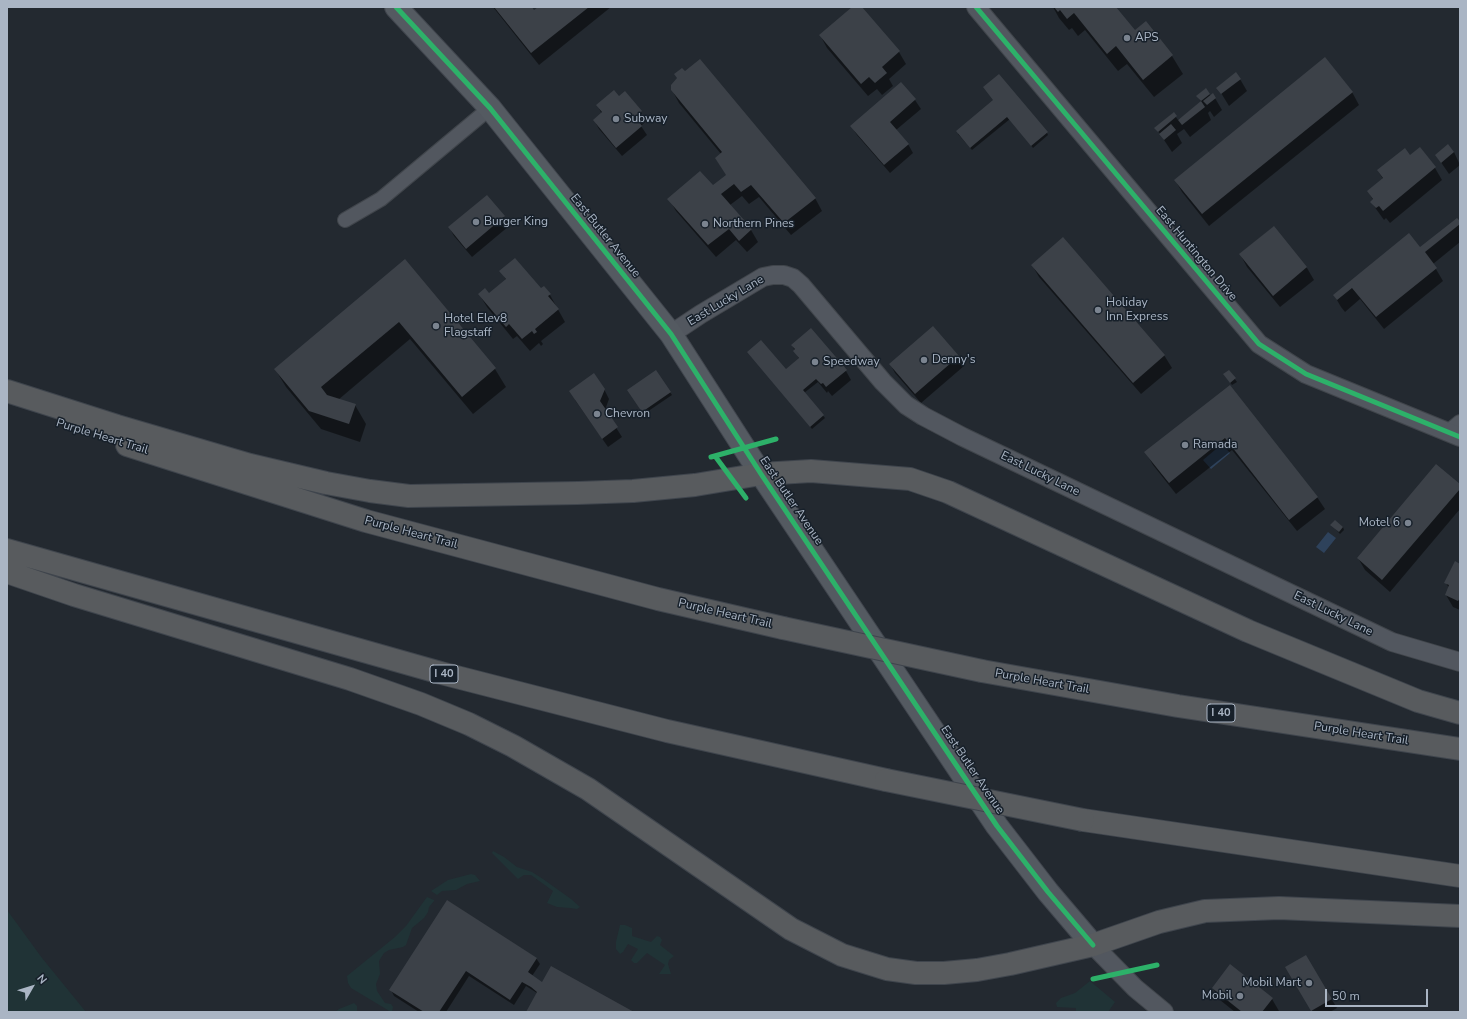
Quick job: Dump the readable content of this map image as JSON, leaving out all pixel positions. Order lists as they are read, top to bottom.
{
  "streets": {
    "highway": ["Purple Heart Trail", "I 40"],
    "main road": ["East Butler Avenue"],
    "street": ["East Huntington Drive", "East Lucky Lane"]
  },
  "crossings": [
    ["East Butler Avenue", "East Lucky Lane"]
  ],
  "places": [
    "APS",
    "Subway",
    "Burger King",
    "Northern Pines",
    "Holiday Inn Express",
    "Hotel Elev8 Flagstaff",
    "Denny's",
    "Speedway",
    "Chevron",
    "Ramada",
    "Motel 6",
    "Mobil Mart",
    "Mobil"
  ],
  "scale_bar": "50 m",
  "north": "top right"
}
